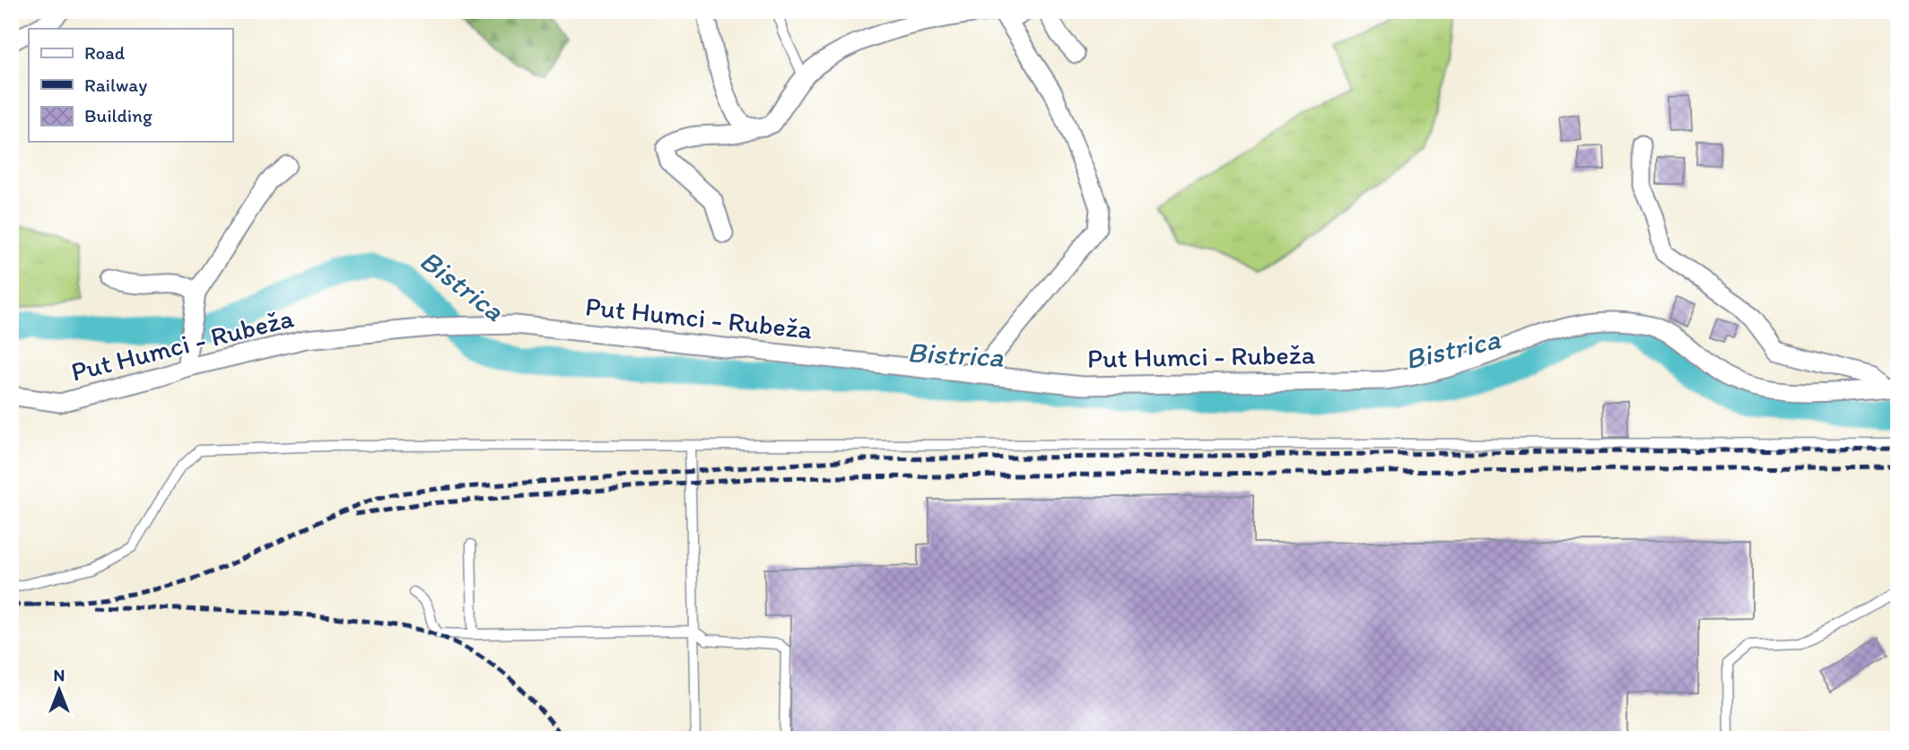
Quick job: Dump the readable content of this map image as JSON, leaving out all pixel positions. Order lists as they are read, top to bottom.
{
  "streets": {
    "street": ["Put Humci - Rubeža"]
  },
  "water": ["Bistrica"],
  "legend": ["Road", "Railway", "Building"],
  "north": "top"
}
